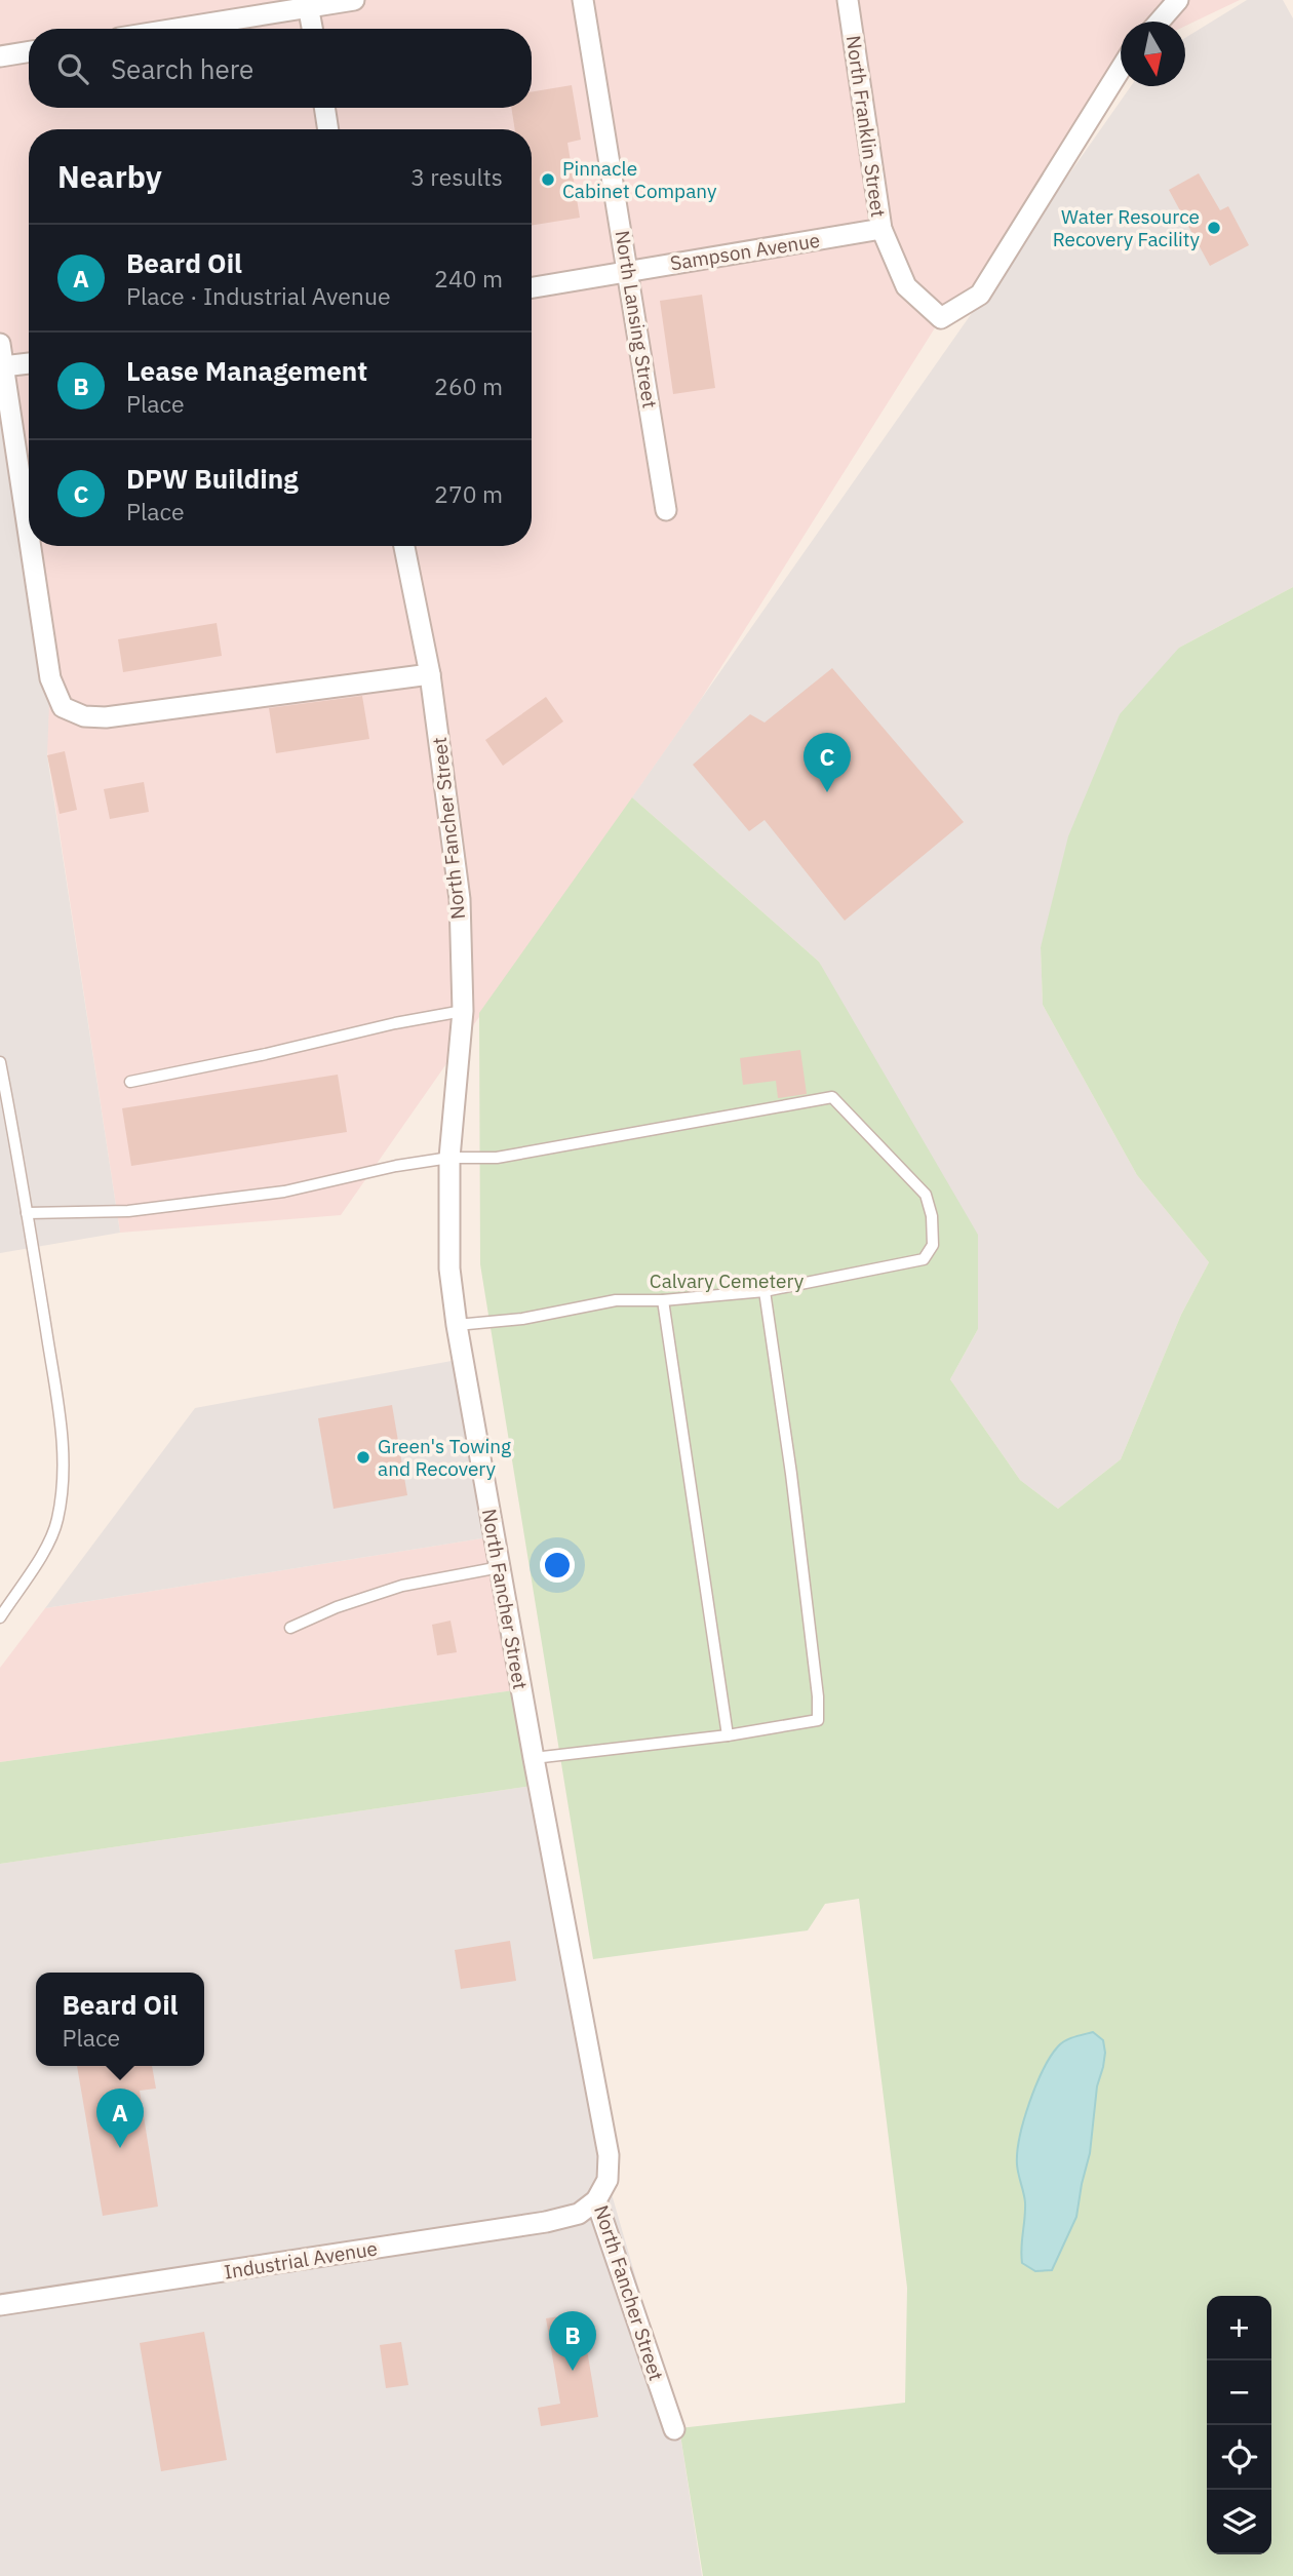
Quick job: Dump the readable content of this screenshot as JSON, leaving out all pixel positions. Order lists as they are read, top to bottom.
{
  "streets": {
    "street": [
      "North Franklin Street",
      "Sampson Avenue",
      "North Lansing Street",
      "North Fancher Street",
      "Industrial Avenue"
    ]
  },
  "crossings": [
    ["North Franklin Street", "Sampson Avenue"],
    ["Sampson Avenue", "North Lansing Street"],
    ["North Fancher Street", "Industrial Avenue"]
  ],
  "parks": ["Calvary Cemetery"],
  "places": ["Pinnacle Cabinet Company", "Water Resource Recovery Facility", "Green's Towing and Recovery"],
  "north": "bottom",
  "page": {
    "search": "Search here",
    "heading": ["Nearby", "3 results"],
    "list": [
      {
        "mark": "A",
        "name": "Beard Oil",
        "note": "Place · Industrial Avenue",
        "value": "240 m"
      },
      {
        "mark": "B",
        "name": "Lease Management",
        "note": "Place",
        "value": "260 m"
      },
      {
        "mark": "C",
        "name": "DPW Building",
        "note": "Place",
        "value": "270 m"
      }
    ],
    "pins": ["C", "A", "B"],
    "popup": ["Beard Oil", "Place"],
    "map_buttons": ["+", "−"]
  }
}
